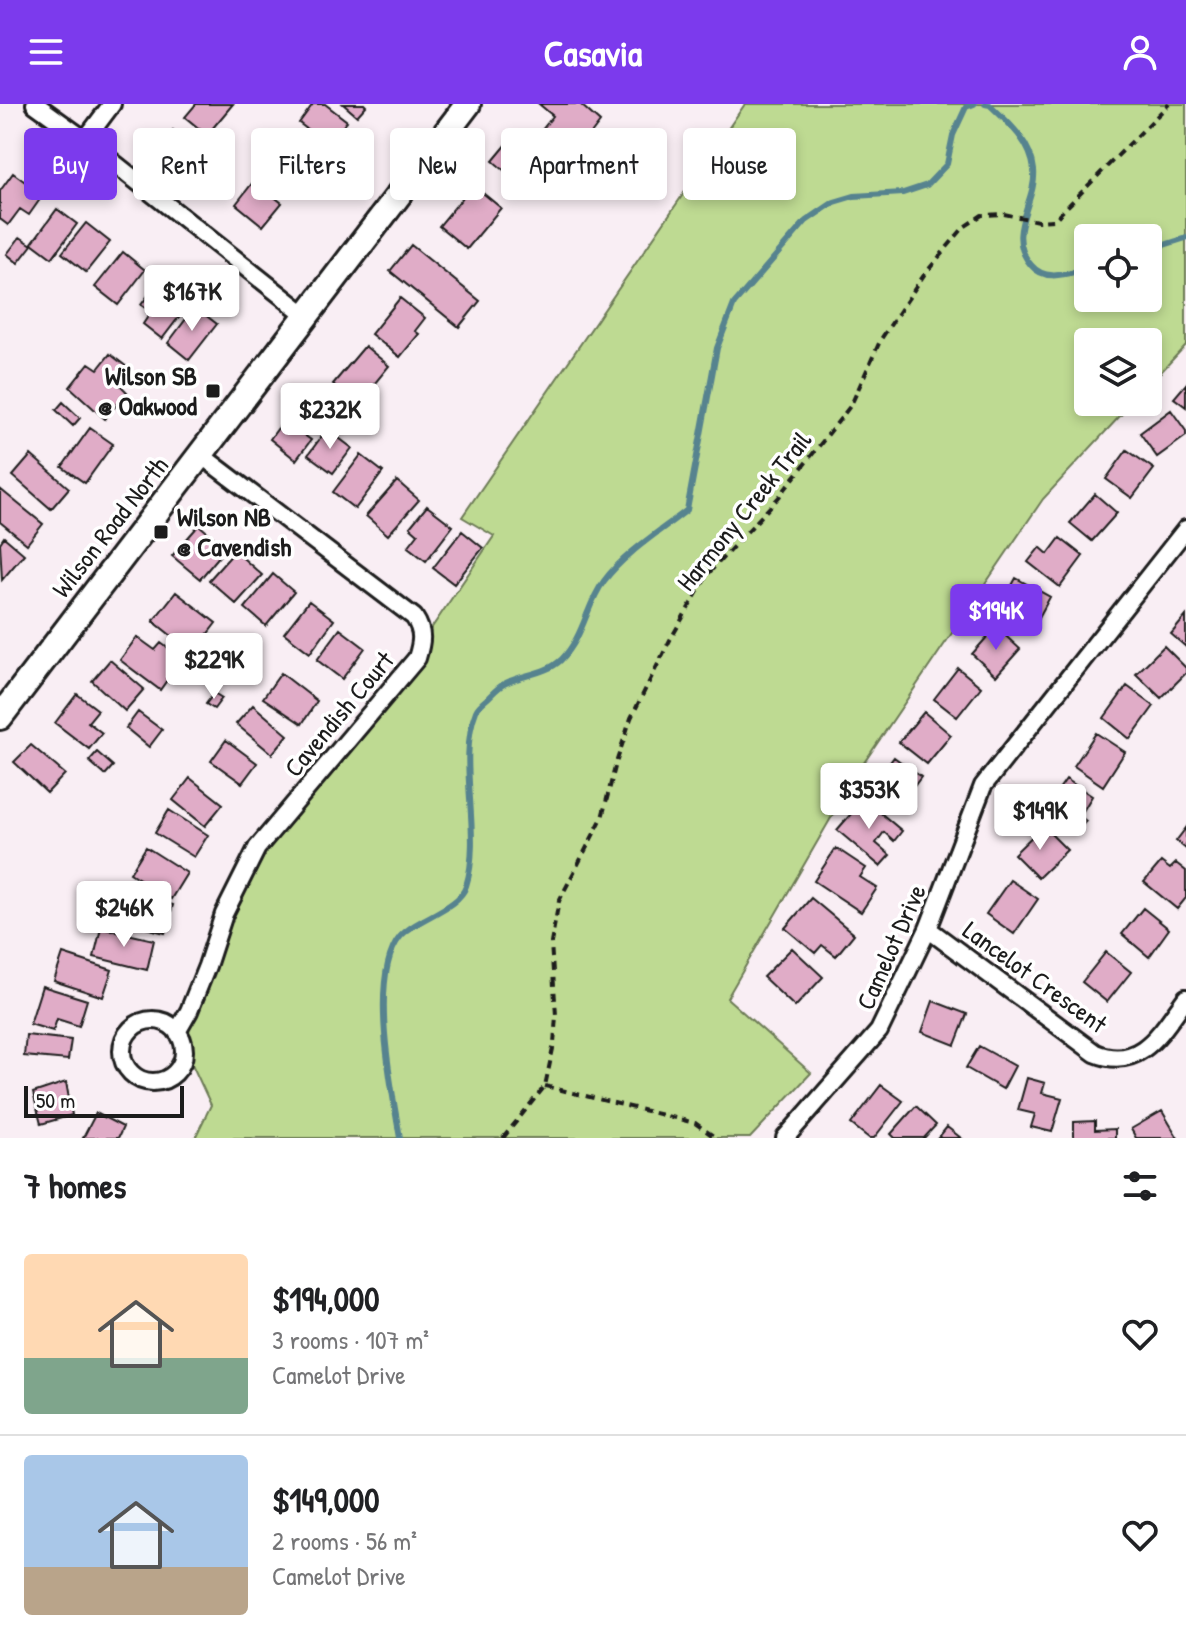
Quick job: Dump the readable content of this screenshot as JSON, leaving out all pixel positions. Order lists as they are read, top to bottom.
{
  "streets": {
    "main road": ["Wilson Road North"],
    "street": ["Cavendish Court", "Camelot Drive", "Lancelot Crescent"],
    "path": ["Harmony Creek Trail"]
  },
  "crossings": [
    ["Wilson Road North", "Cavendish Court"],
    ["Camelot Drive", "Lancelot Crescent"]
  ],
  "places": {
    "transit": ["Wilson SB @ Oakwood", "Wilson NB @ Cavendish"]
  },
  "scale_bar": "50 m",
  "page": {
    "header": "Casavia",
    "chip": [
      "Buy",
      "Rent",
      "Filters",
      "New",
      "Apartment",
      "House"
    ],
    "price": [
      "$167K",
      "$232K",
      "$194K",
      "$229K",
      "$353K",
      "$149K",
      "$246K"
    ],
    "scale": "50 m",
    "heading": "7 homes",
    "list": [
      {
        "name": "$194,000",
        "note": "3 rooms · 107 m² · Camelot Drive"
      },
      {
        "name": "$149,000",
        "note": "2 rooms · 56 m² · Camelot Drive"
      }
    ]
  }
}
